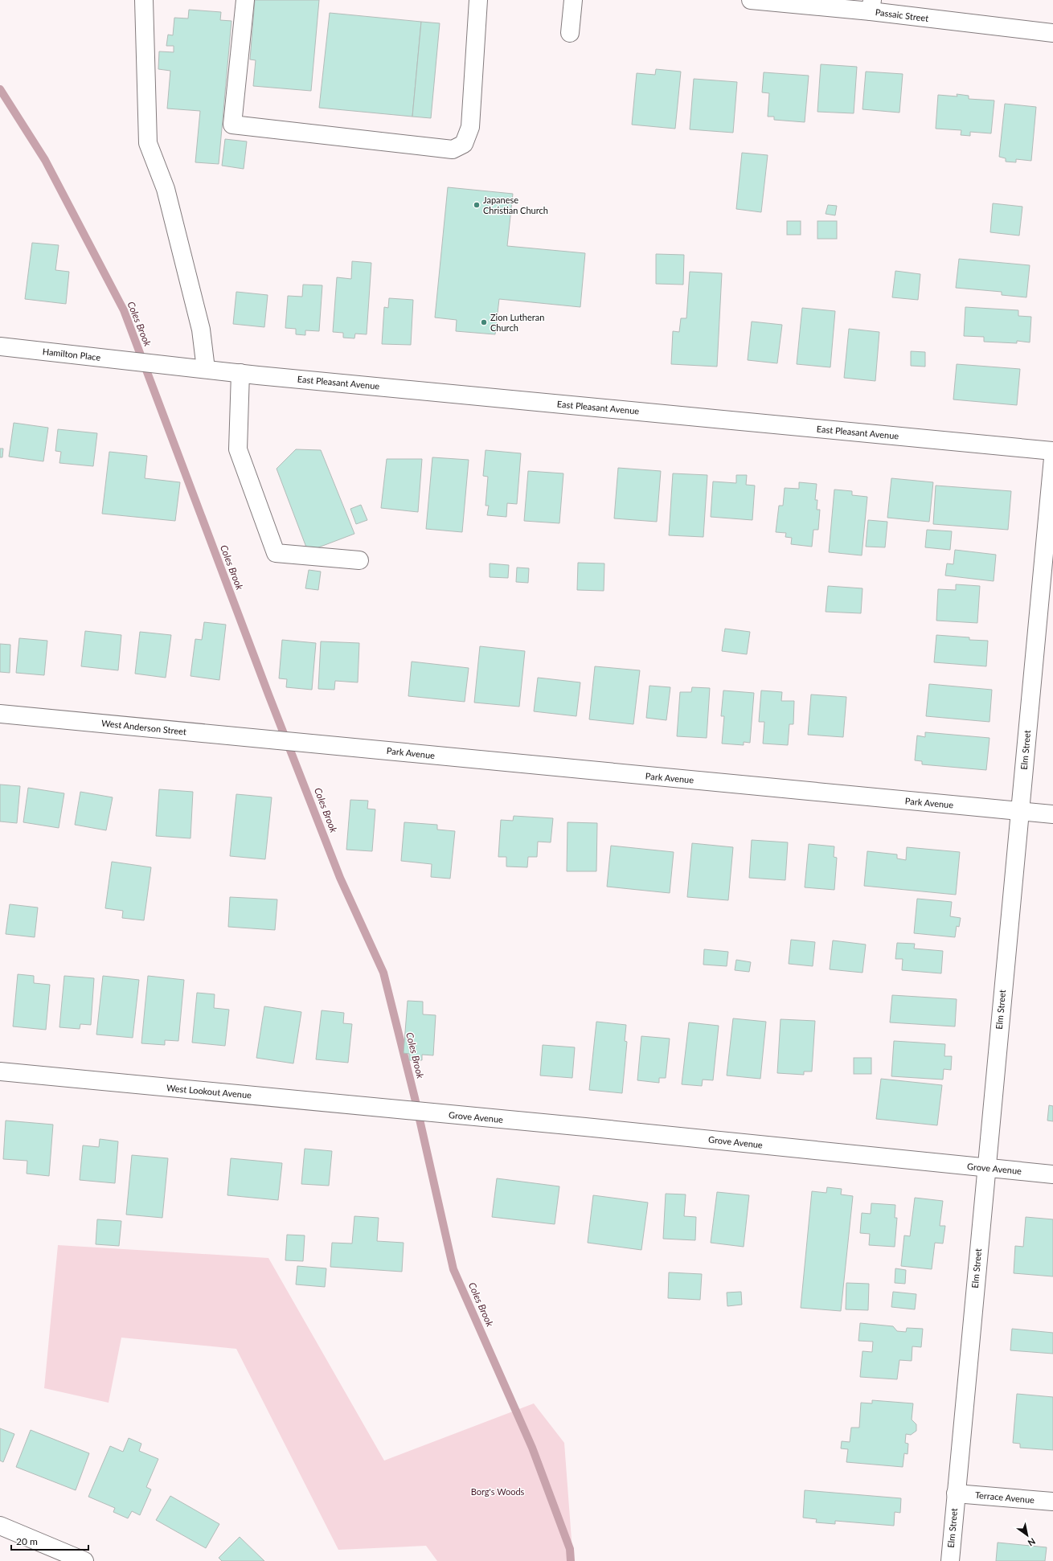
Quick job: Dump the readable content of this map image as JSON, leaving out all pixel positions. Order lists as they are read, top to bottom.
{
  "streets": {
    "street": [
      "Passaic Street",
      "Hamilton Place",
      "East Pleasant Avenue",
      "West Anderson Street",
      "Elm Street",
      "Park Avenue",
      "West Lookout Avenue",
      "Grove Avenue",
      "Terrace Avenue"
    ]
  },
  "crossings": [
    ["Hamilton Place", "East Pleasant Avenue"],
    ["West Anderson Street", "Park Avenue"],
    ["Elm Street", "Park Avenue"],
    ["Elm Street", "Grove Avenue"],
    ["Elm Street", "Terrace Avenue"],
    ["West Lookout Avenue", "Grove Avenue"]
  ],
  "water": ["Coles Brook"],
  "parks": ["Borg's Woods"],
  "places": ["Japanese Christian Church", "Zion Lutheran Church"],
  "scale_bar": "20 m",
  "north": "bottom right"
}
